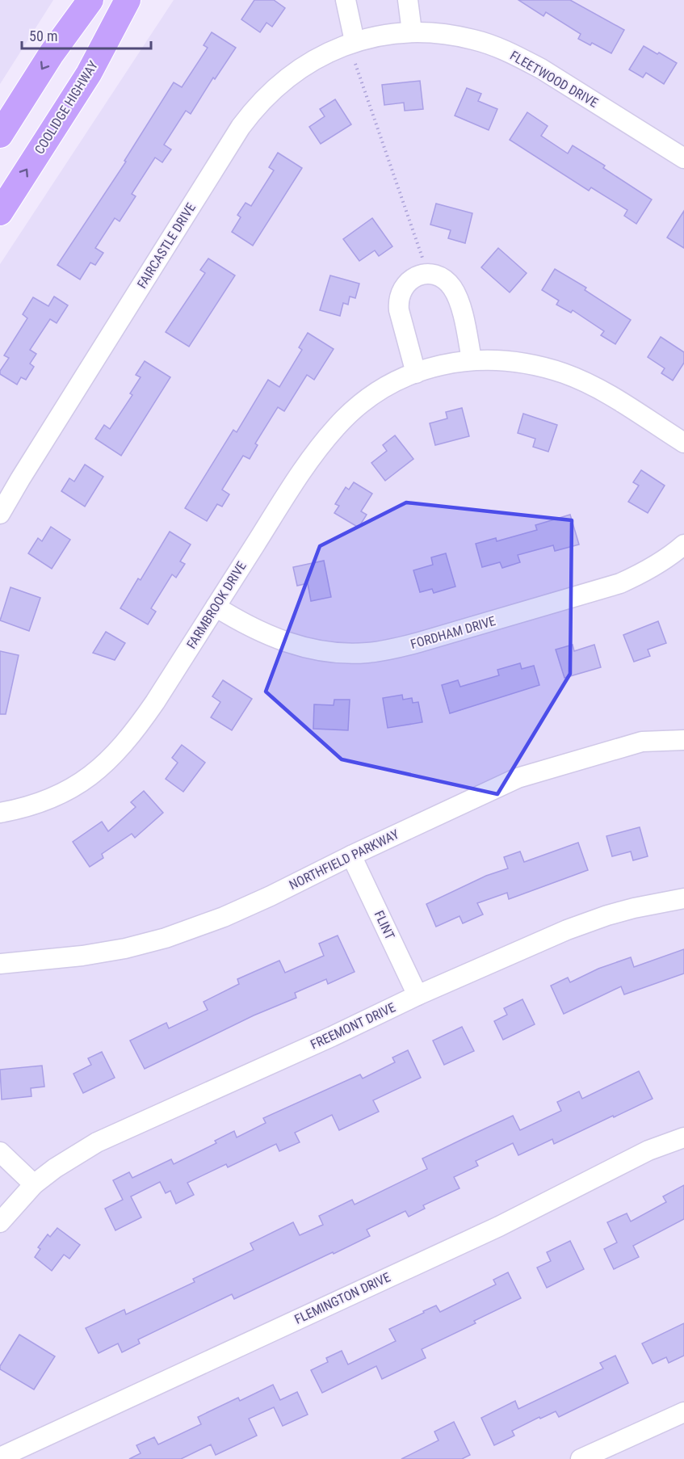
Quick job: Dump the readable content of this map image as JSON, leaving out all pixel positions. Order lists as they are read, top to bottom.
{
  "streets": {
    "main road": ["COOLIDGE HIGHWAY"],
    "street": [
      "FLEETWOOD DRIVE",
      "FAIRCASTLE DRIVE",
      "FARMBROOK DRIVE",
      "FORDHAM DRIVE",
      "NORTHFIELD PARKWAY",
      "FLINT",
      "FREEMONT DRIVE",
      "FLEMINGTON DRIVE"
    ]
  },
  "crossings": [
    ["FLEETWOOD DRIVE", "FAIRCASTLE DRIVE"],
    ["FARMBROOK DRIVE", "FORDHAM DRIVE"],
    ["NORTHFIELD PARKWAY", "FLINT"],
    ["FLINT", "FREEMONT DRIVE"]
  ],
  "scale_bar": "50 m"
}
